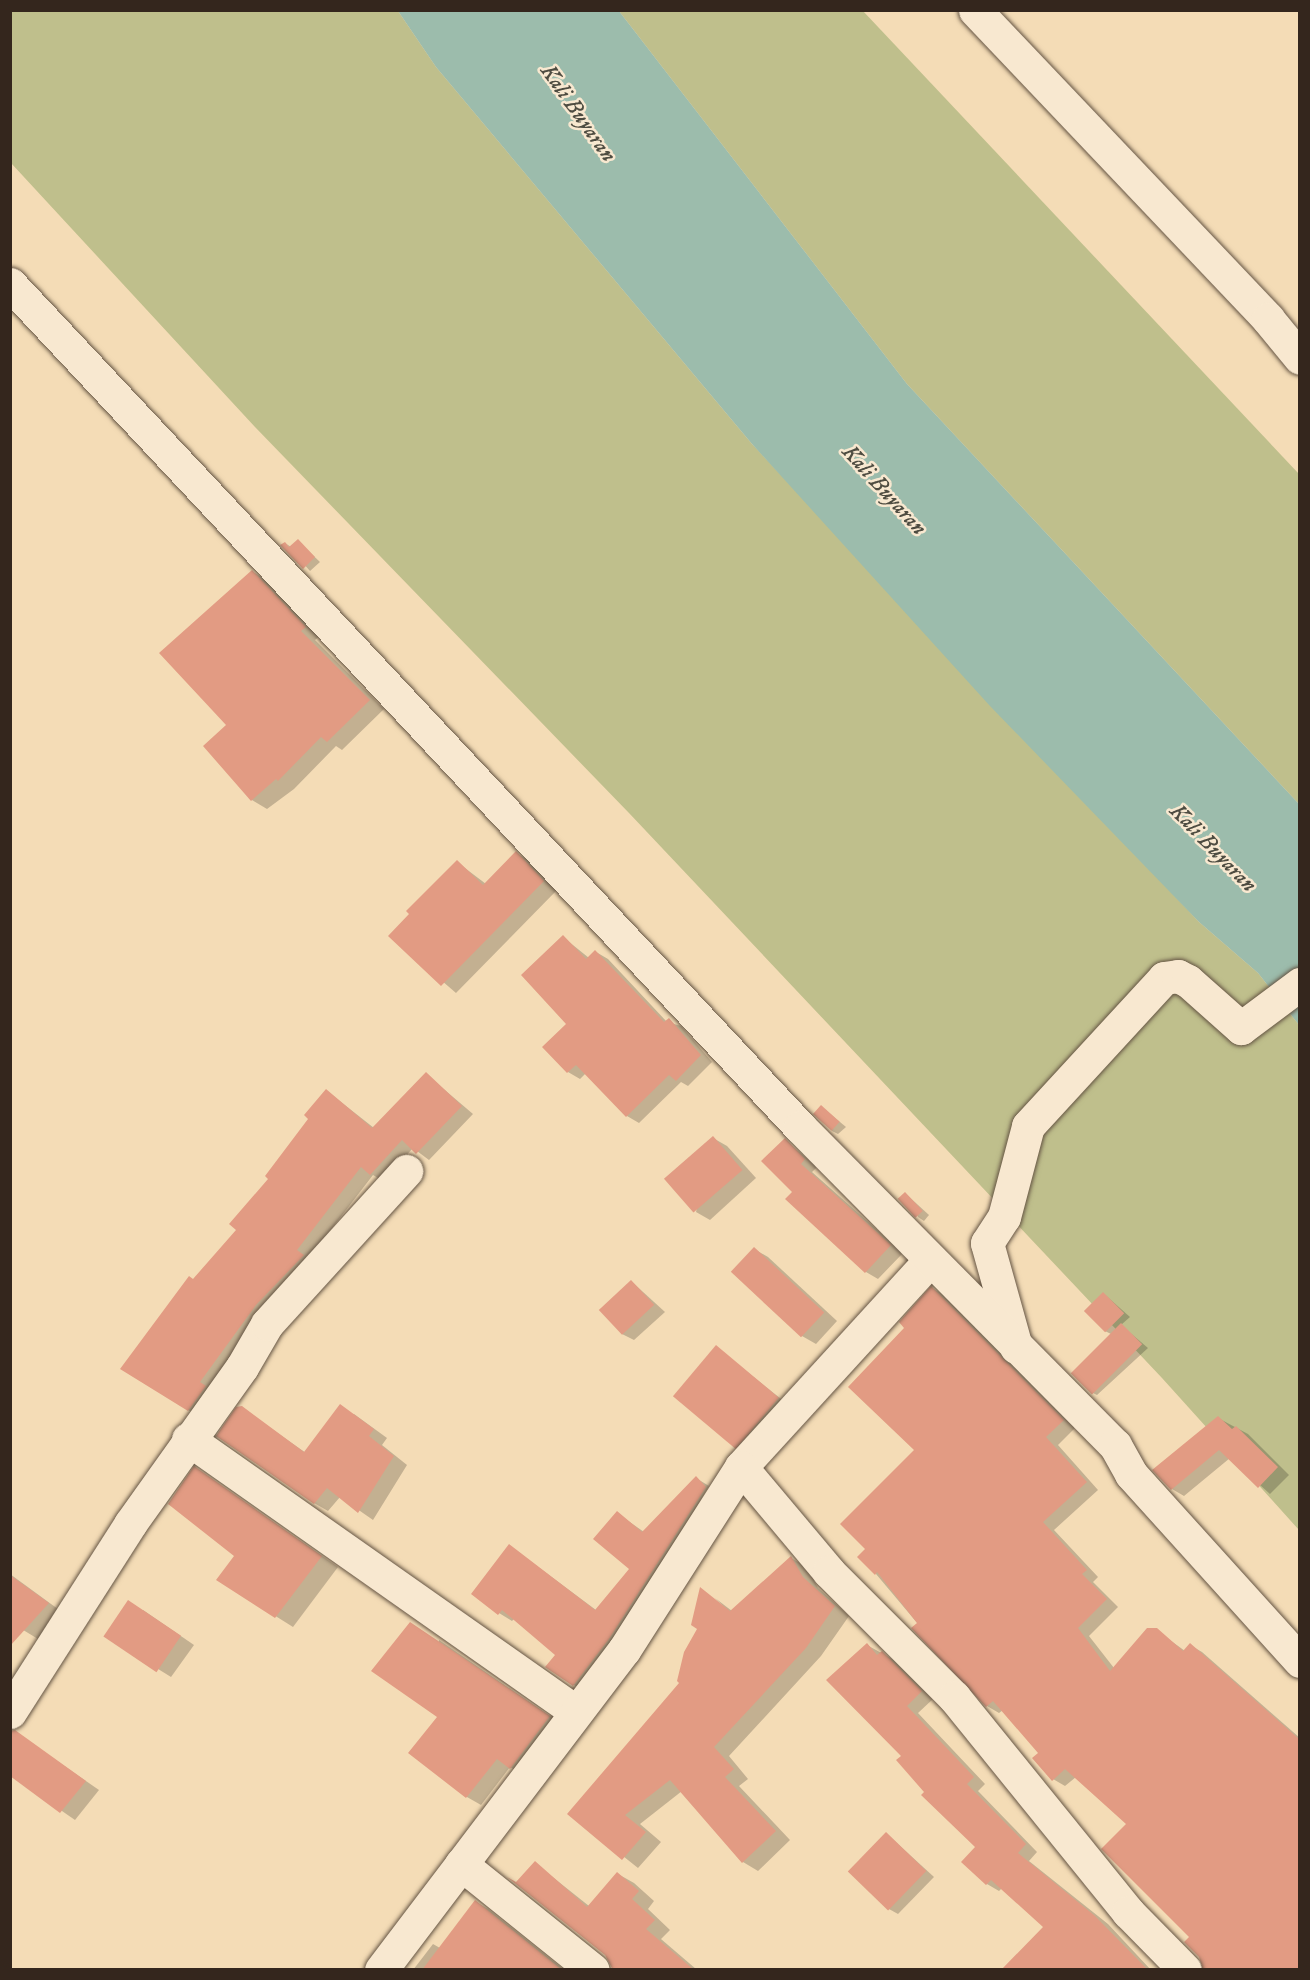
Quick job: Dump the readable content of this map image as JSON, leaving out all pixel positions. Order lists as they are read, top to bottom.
{
  "water": ["Kali Buyaran"]
}
